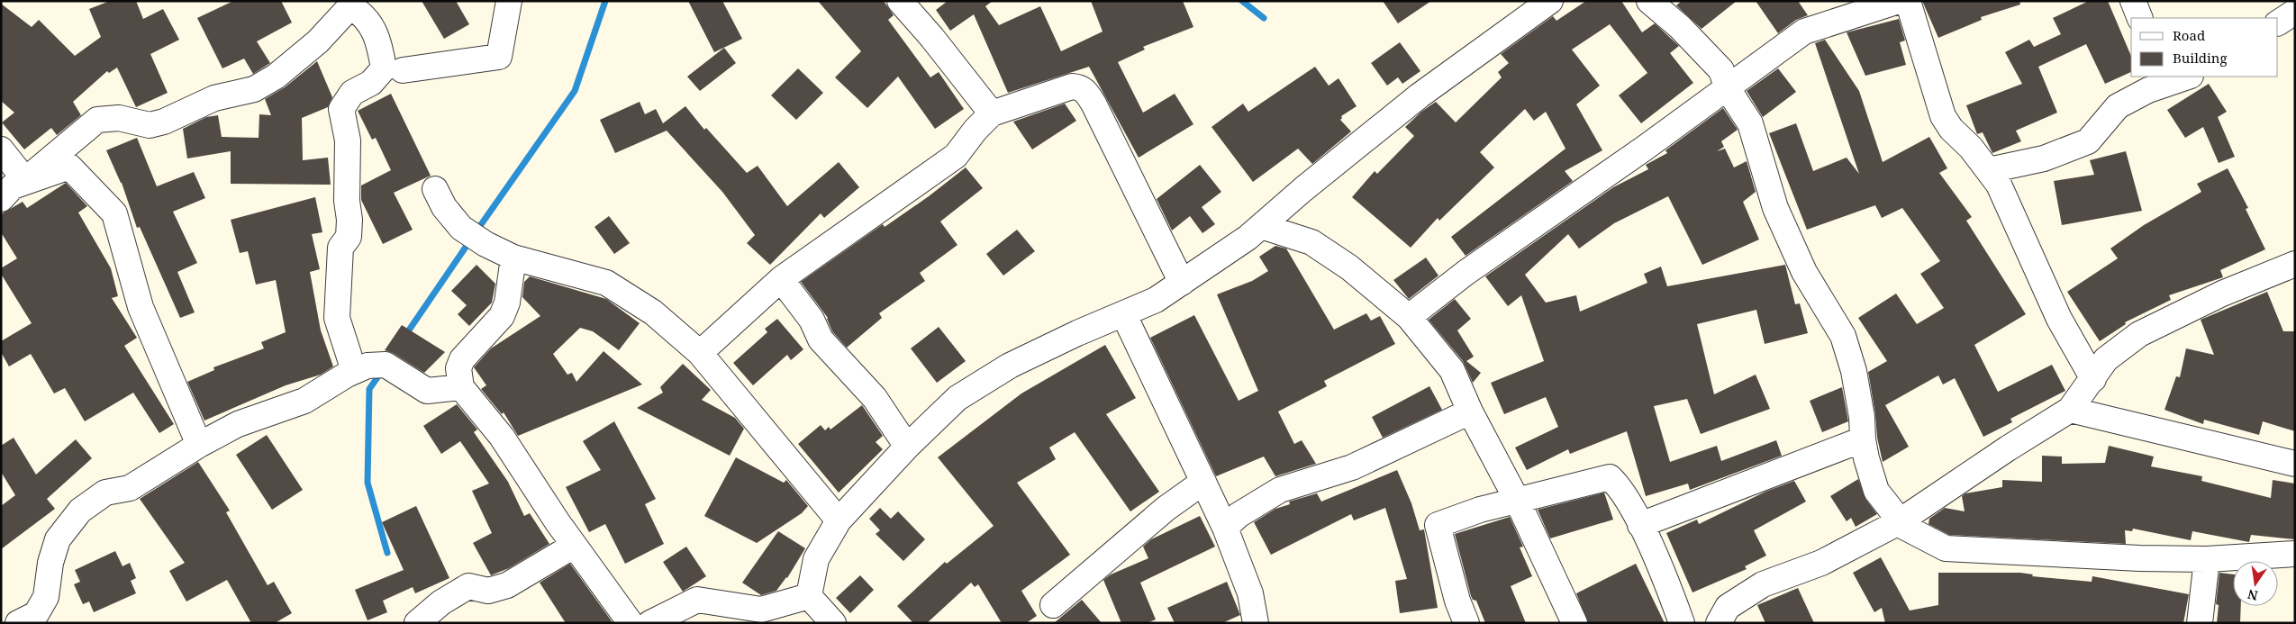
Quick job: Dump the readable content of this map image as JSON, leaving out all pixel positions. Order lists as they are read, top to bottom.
{
  "legend": ["Road", "Building"],
  "north": "bottom"
}
